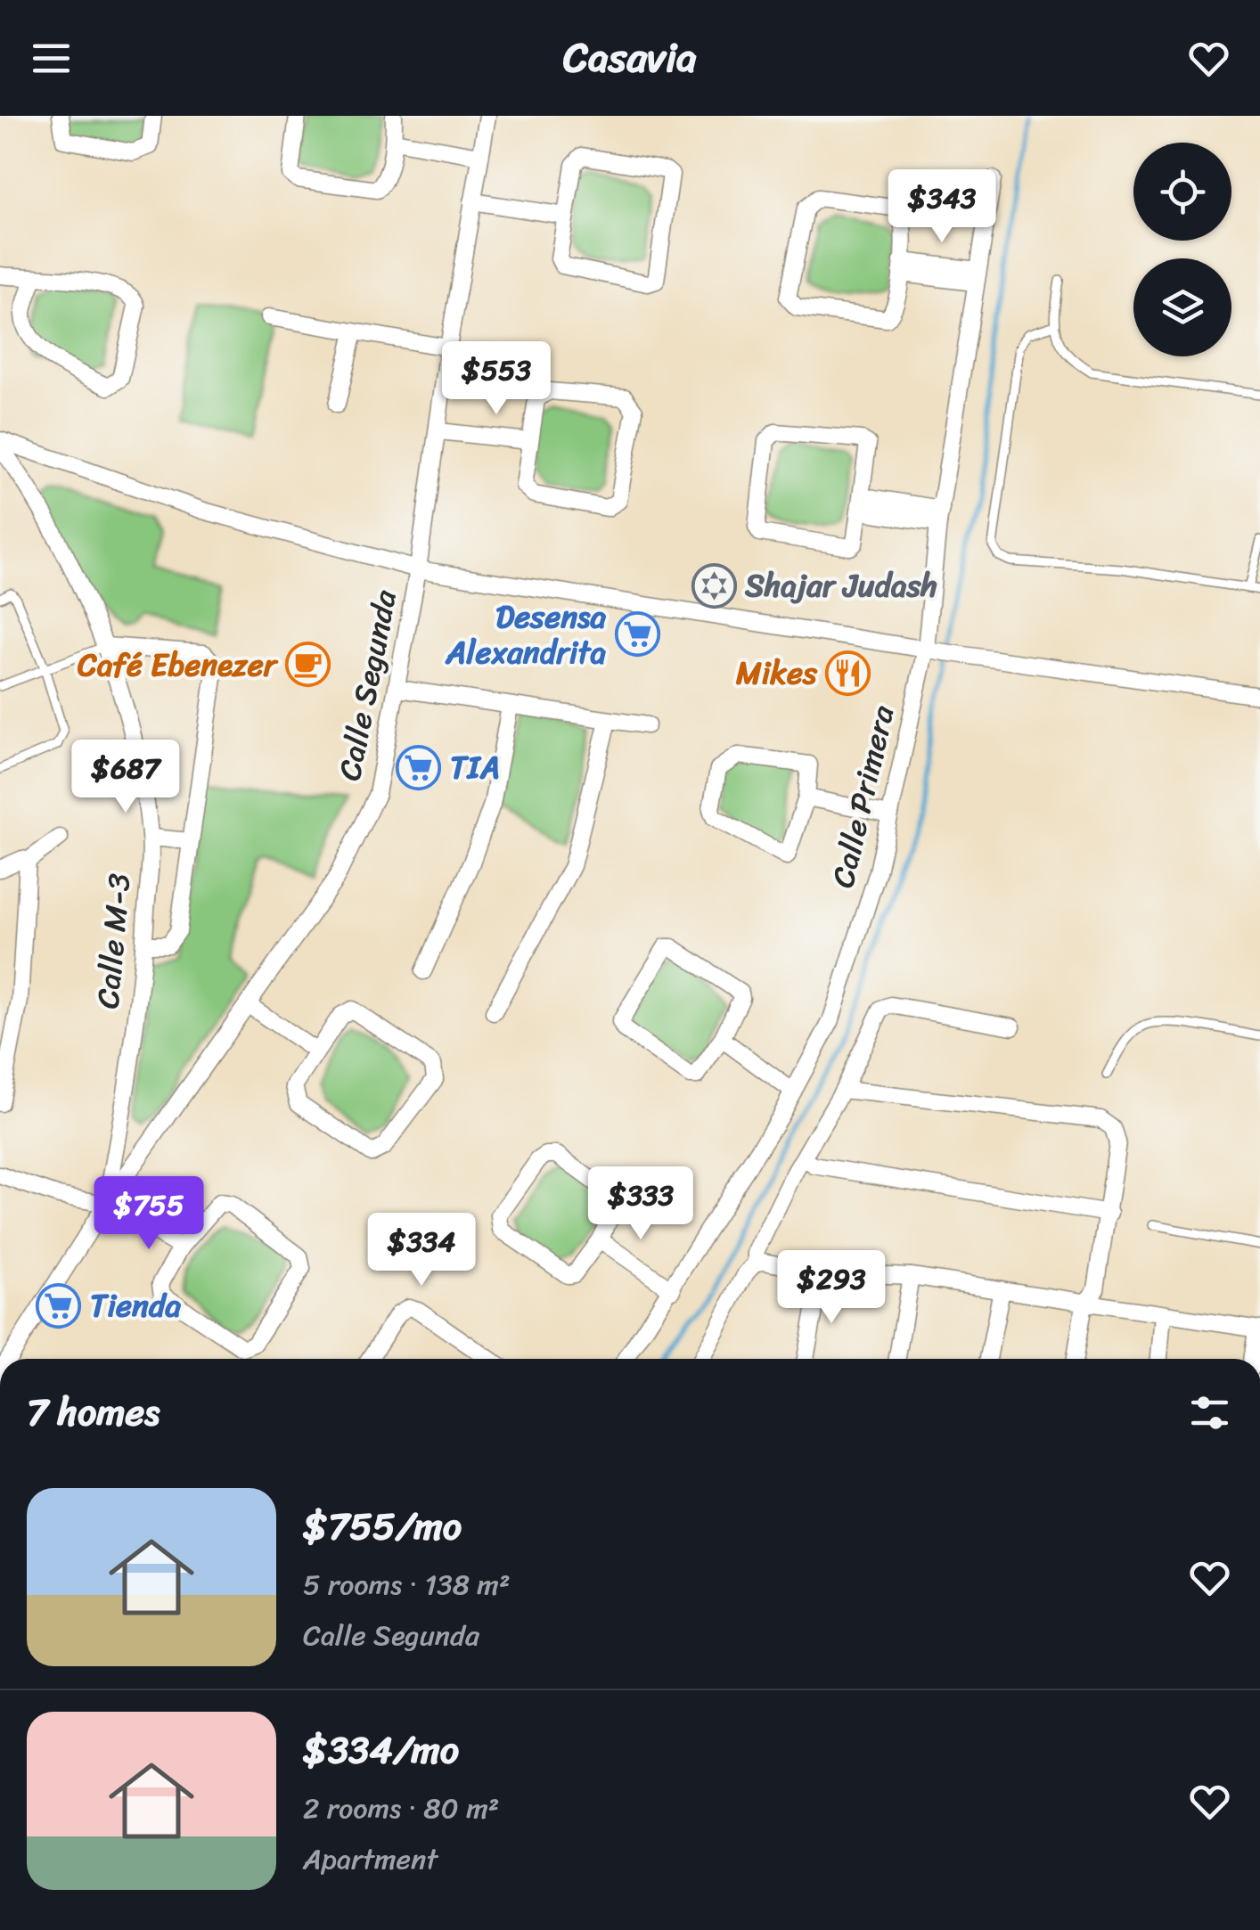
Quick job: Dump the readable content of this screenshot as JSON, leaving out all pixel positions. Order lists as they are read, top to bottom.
{
  "streets": {
    "street": ["Calle Segunda", "Calle Primera", "Calle M-3"]
  },
  "crossings": [
    ["Calle Segunda", "Calle M-3"]
  ],
  "places": {
    "synagogue": ["Shajar Judash"],
    "supermarket": ["Desensa Alexandrita", "TIA", "Tienda"],
    "cafe": ["Café Ebenezer"],
    "restaurant": ["Mikes"]
  },
  "page": {
    "header": "Casavia",
    "price": [
      "$343",
      "$553",
      "$687",
      "$333",
      "$755",
      "$334",
      "$293"
    ],
    "heading": "7 homes",
    "list": [
      {
        "name": "$755/mo",
        "note": "5 rooms · 138 m² · Calle Segunda"
      },
      {
        "name": "$334/mo",
        "note": "2 rooms · 80 m² · Apartment"
      }
    ]
  }
}
